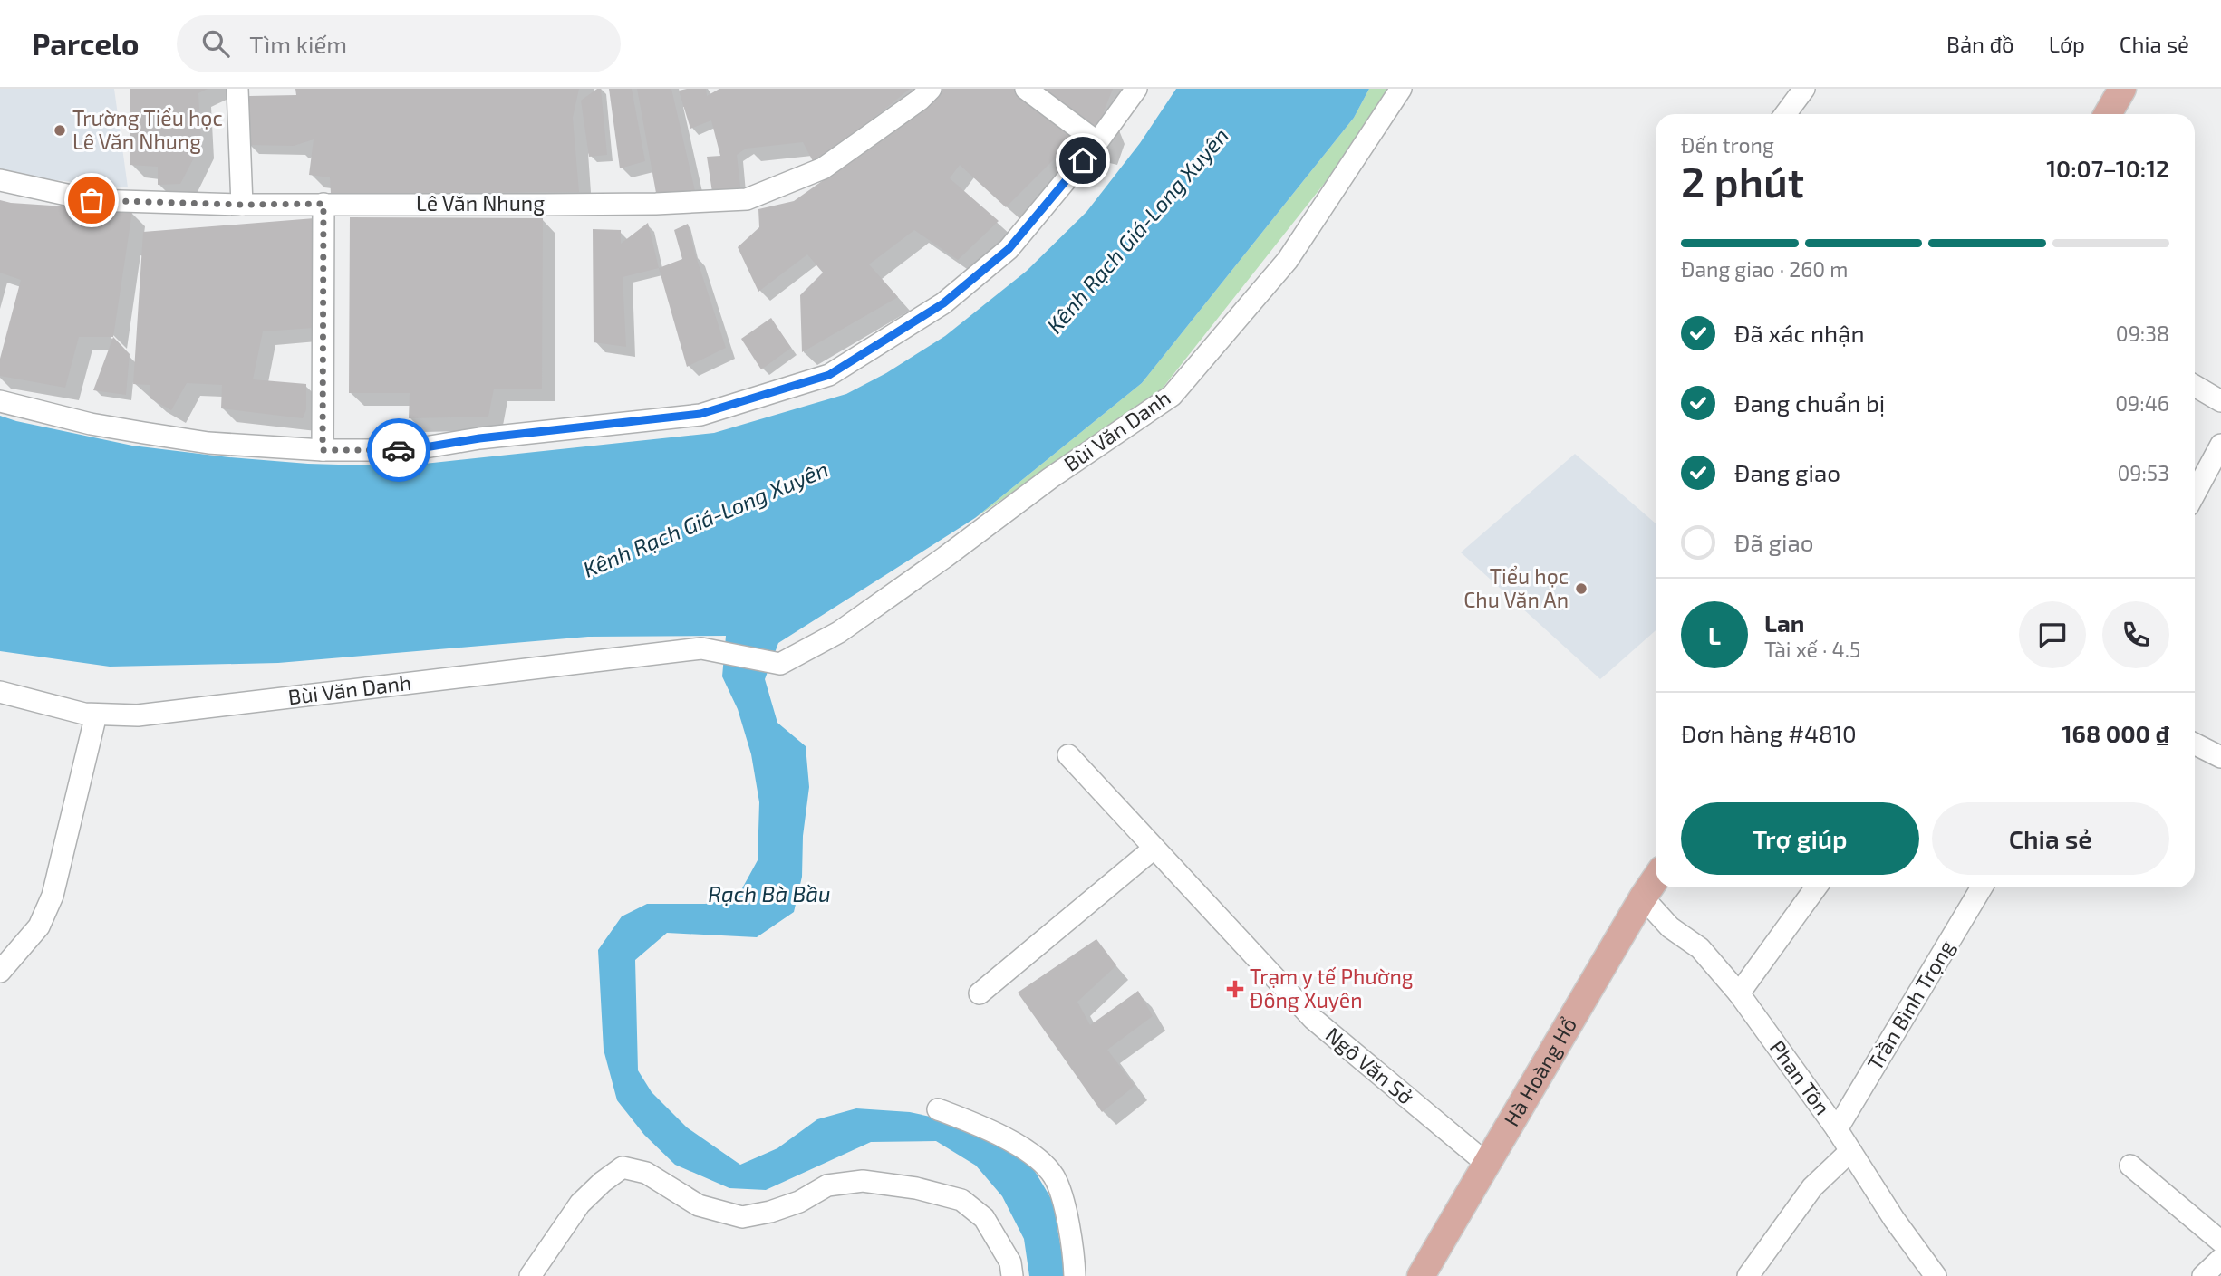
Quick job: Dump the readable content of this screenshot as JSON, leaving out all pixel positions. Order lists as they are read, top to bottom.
{
  "streets": {
    "main road": ["Hà Hoàng Hổ"],
    "street": [
      "Lê Văn Nhung",
      "Bùi Văn Danh",
      "Trần Bình Trọng",
      "Ngô Văn Sở",
      "Phan Tôn"
    ]
  },
  "crossings": [
    ["Trần Bình Trọng", "Phan Tôn"],
    ["Ngô Văn Sở", "Hà Hoàng Hổ"],
    ["Hà Hoàng Hổ", "Phan Tôn"]
  ],
  "water": ["Kênh Rạch Giá-Long Xuyên", "Rạch Bà Bầu"],
  "places": {
    "other": ["Trường Tiểu học Lê Văn Nhung", "Tiểu học Chu Văn An"],
    "health": ["Trạm y tế Phường Đông Xuyên"]
  },
  "page": {
    "header": "Parcelo",
    "search": "Tìm kiếm",
    "nav": ["Bản đồ", "Lớp", "Chia sẻ"],
    "heading": ["2 phút", "Đến trong", "10:07–10:12"],
    "panel": [
      "Lan",
      "Tài xế · 4.5",
      "Đơn hàng #4810",
      "168 000 ₫"
    ],
    "bar": "Đang giao · 260 m",
    "list": [
      ["Đã xác nhận", "09:38"],
      ["Đang chuẩn bị", "09:46"],
      ["Đang giao", "09:53"],
      "Đã giao"
    ],
    "round": "L",
    "buttons": ["Trợ giúp", "Chia sẻ"]
  }
}
